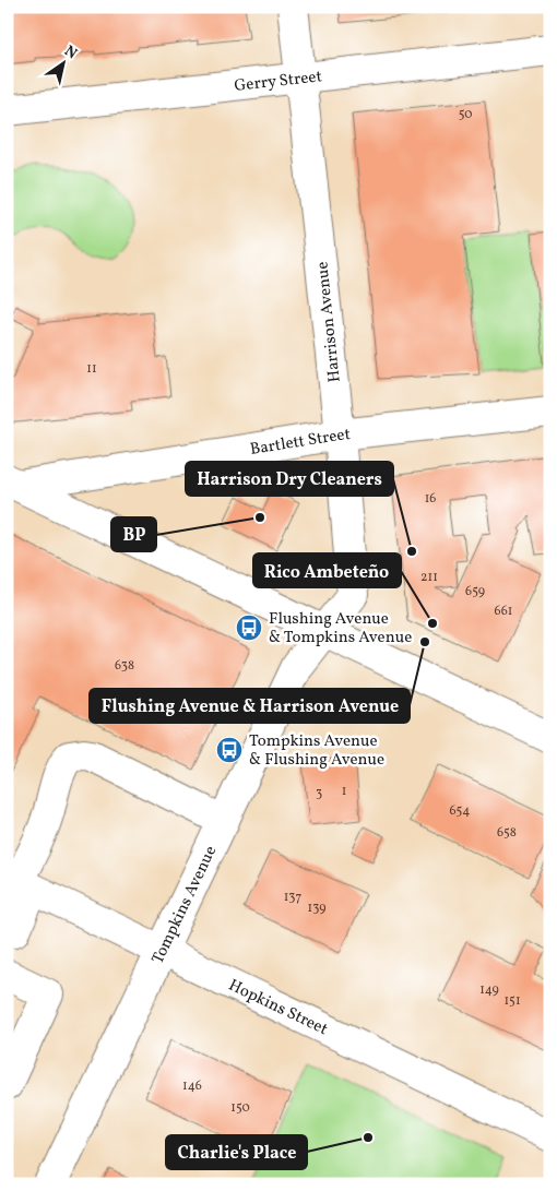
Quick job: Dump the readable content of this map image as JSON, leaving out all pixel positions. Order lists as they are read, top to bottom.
{
  "streets": {
    "street": [
      "Gerry Street",
      "Harrison Avenue",
      "Bartlett Street",
      "Tompkins Avenue",
      "Hopkins Street"
    ]
  },
  "crossings": [
    ["Gerry Street", "Harrison Avenue"],
    ["Harrison Avenue", "Bartlett Street"],
    ["Harrison Avenue", "Tompkins Avenue"],
    ["Tompkins Avenue", "Hopkins Street"]
  ],
  "places": {
    "other": [
      "BP",
      "Harrison Dry Cleaners",
      "Rico Ambeteño",
      "Flushing Avenue & Harrison Avenue",
      "Charlie's Place"
    ],
    "bus stop": ["Flushing Avenue & Tompkins Avenue", "Tompkins Avenue & Flushing Avenue"]
  },
  "house_numbers": [
    "50",
    "11",
    "16",
    "211",
    "659",
    "661",
    "638",
    "1",
    "3",
    "654",
    "658",
    "137",
    "139",
    "149",
    "151",
    "146",
    "150"
  ],
  "north": "top right"
}
